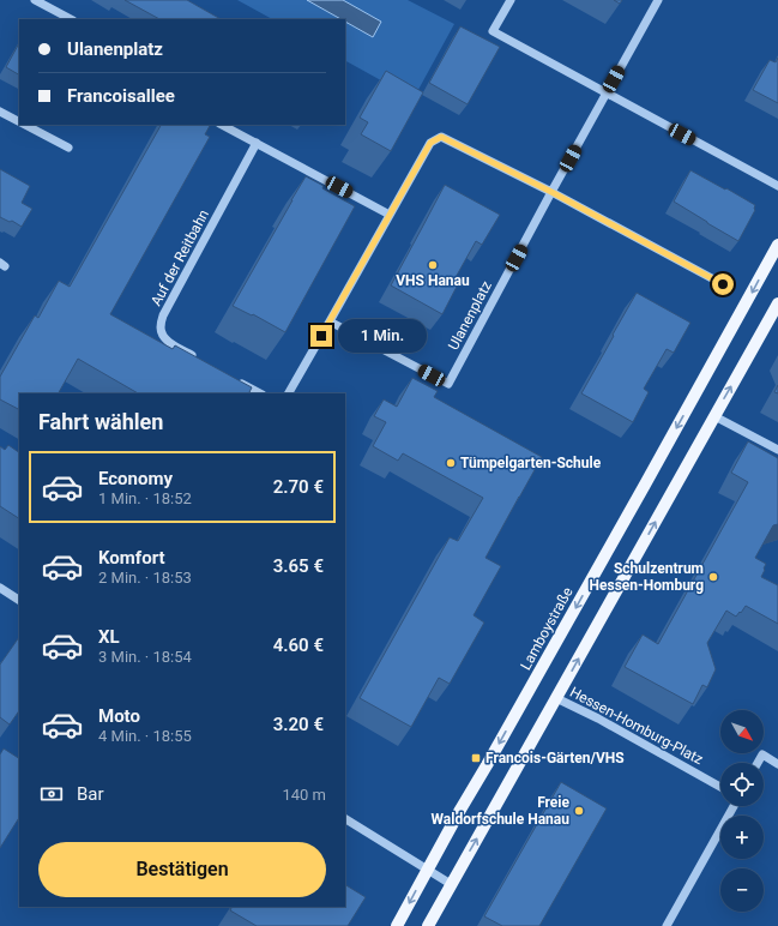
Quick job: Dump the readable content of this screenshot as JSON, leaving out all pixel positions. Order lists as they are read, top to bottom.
{
  "streets": {
    "main road": ["Lamboystraße"],
    "street": ["Auf der Reitbahn", "Ulanenplatz", "Hessen-Homburg-Platz"]
  },
  "places": {
    "other": [
      "VHS Hanau",
      "Tümpelgarten-Schule",
      "Schulzentrum Hessen-Homburg",
      "Freie Waldorfschule Hanau"
    ],
    "transit": ["Francois-Gärten/VHS"]
  },
  "north": "bottom right",
  "page": {
    "banner": ["Ulanenplatz", "Francoisallee"],
    "bubble": "1 Min.",
    "heading": "Fahrt wählen",
    "list": [
      {
        "name": "Economy",
        "note": "1 Min. · 18:52",
        "value": "2.70 €"
      },
      {
        "name": "Komfort",
        "note": "2 Min. · 18:53",
        "value": "3.65 €"
      },
      {
        "name": "XL",
        "note": "3 Min. · 18:54",
        "value": "4.60 €"
      },
      {
        "name": "Moto",
        "note": "4 Min. · 18:55",
        "value": "3.20 €"
      }
    ],
    "map_buttons": ["+", "−"],
    "pay": ["Bar", "140 m"],
    "buttons": "Bestätigen"
  }
}
